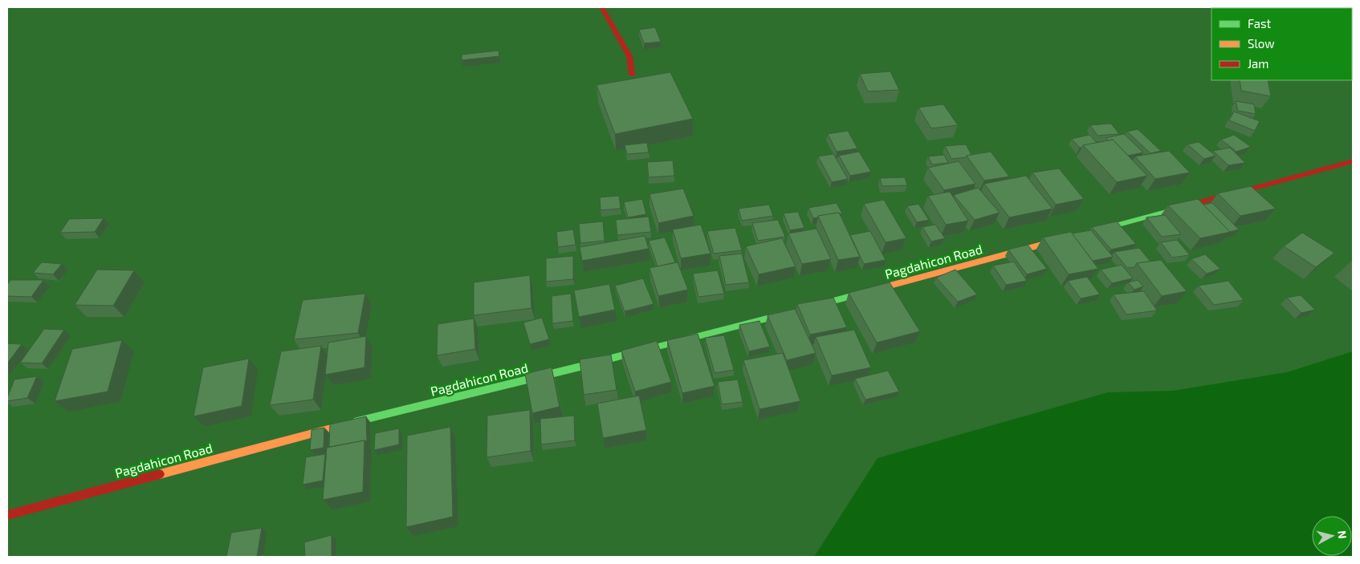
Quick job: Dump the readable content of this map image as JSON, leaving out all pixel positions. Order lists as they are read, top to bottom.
{
  "streets": {
    "street": ["Pagdahicon Road"]
  },
  "legend": ["Fast", "Slow", "Jam"],
  "north": "right"
}
